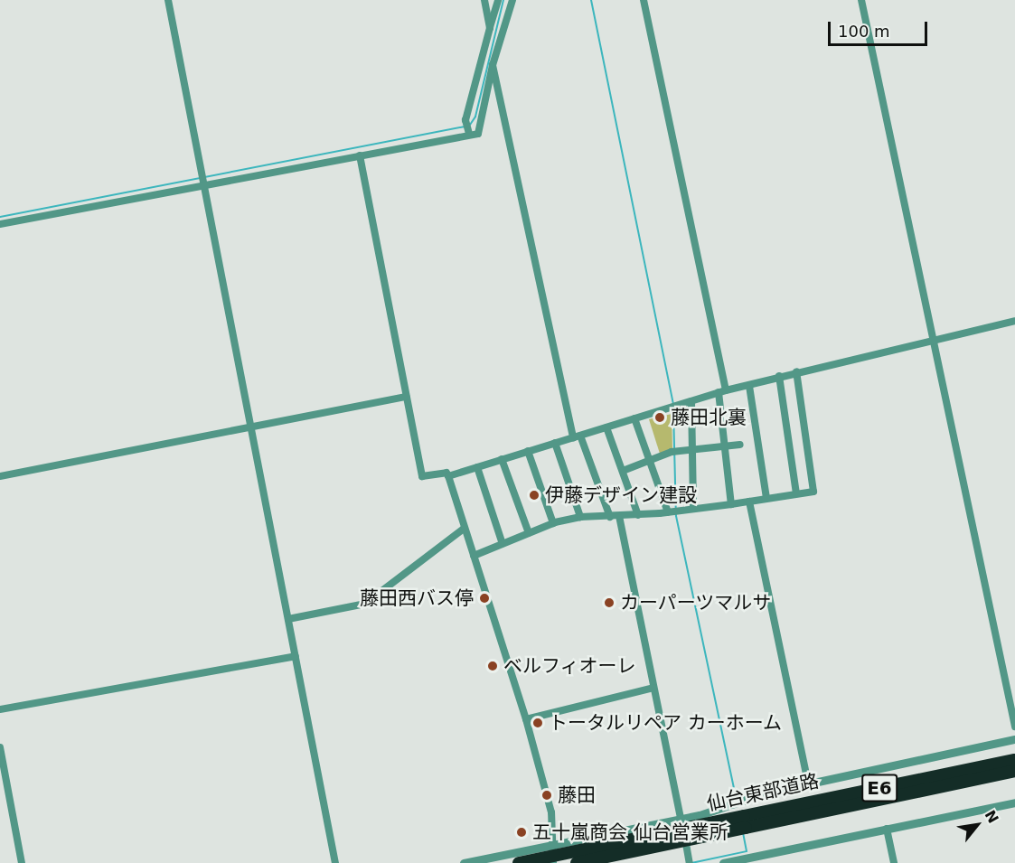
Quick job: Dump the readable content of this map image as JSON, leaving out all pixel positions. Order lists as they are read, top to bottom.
{
  "streets": {
    "highway": ["E6", "仙台東部道路"]
  },
  "places": [
    "藤田北裏",
    "伊藤デザイン建設",
    "藤田西バス停",
    "カーパーツマルサ",
    "ベルフィオーレ",
    "トータルリペア カーホーム",
    "藤田",
    "五十嵐商会 仙台営業所"
  ],
  "scale_bar": "100 m",
  "north": "top right"
}
